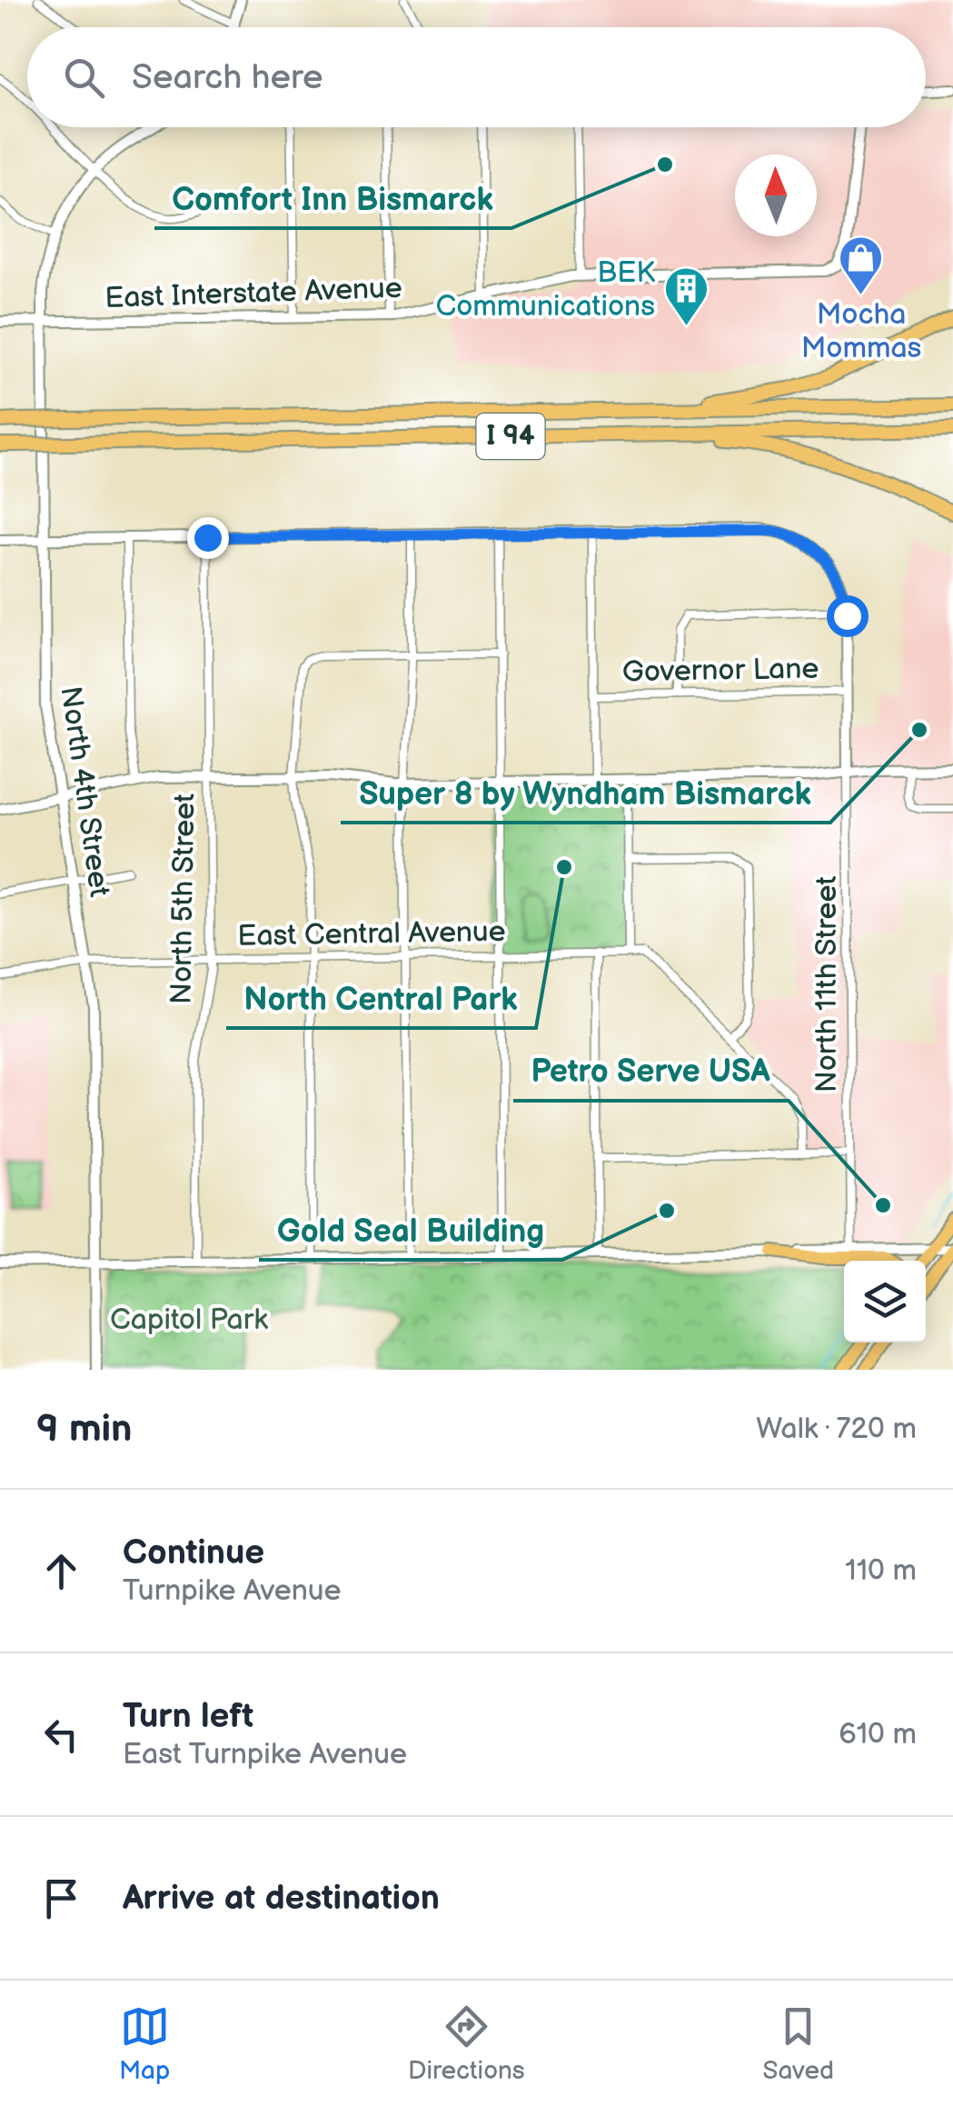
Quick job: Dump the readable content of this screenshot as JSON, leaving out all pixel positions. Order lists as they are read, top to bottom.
{
  "streets": {
    "highway": ["I 94"],
    "street": [
      "East Interstate Avenue",
      "Governor Lane",
      "North 4th Street",
      "North 5th Street",
      "East Central Avenue",
      "North 11th Street"
    ]
  },
  "crossings": [
    ["East Interstate Avenue", "North 4th Street"],
    ["North 4th Street", "East Central Avenue"],
    ["North 5th Street", "East Central Avenue"]
  ],
  "parks": ["Capitol Park"],
  "places": {
    "other": [
      "Comfort Inn Bismarck",
      "Super 8 by Wyndham Bismarck",
      "North Central Park",
      "Petro Serve USA",
      "Gold Seal Building"
    ],
    "shop": ["Mocha Mommas"],
    "building": ["BEK Communications"]
  },
  "north": "top",
  "page": {
    "search": "Search here",
    "heading": ["9 min", "Walk · 720 m"],
    "list": [
      ["Continue", "Turnpike Avenue", "110 m"],
      ["Turn left", "East Turnpike Avenue", "610 m"],
      "Arrive at destination"
    ],
    "nav": ["Map", "Directions", "Saved"]
  }
}
